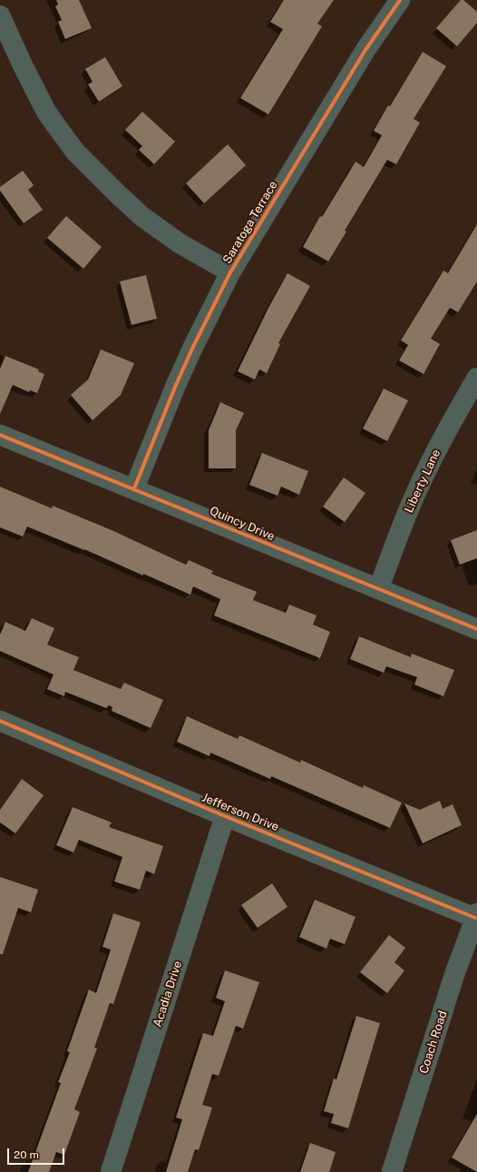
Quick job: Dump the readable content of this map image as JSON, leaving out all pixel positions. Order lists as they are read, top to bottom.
{
  "streets": {
    "street": [
      "Saratoga Terrace",
      "Liberty Lane",
      "Quincy Drive",
      "Jefferson Drive",
      "Acadia Drive",
      "Coach Road"
    ]
  },
  "crossings": [
    ["Saratoga Terrace", "Quincy Drive"],
    ["Liberty Lane", "Quincy Drive"],
    ["Jefferson Drive", "Acadia Drive"],
    ["Jefferson Drive", "Coach Road"]
  ],
  "scale_bar": "20 m"
}
